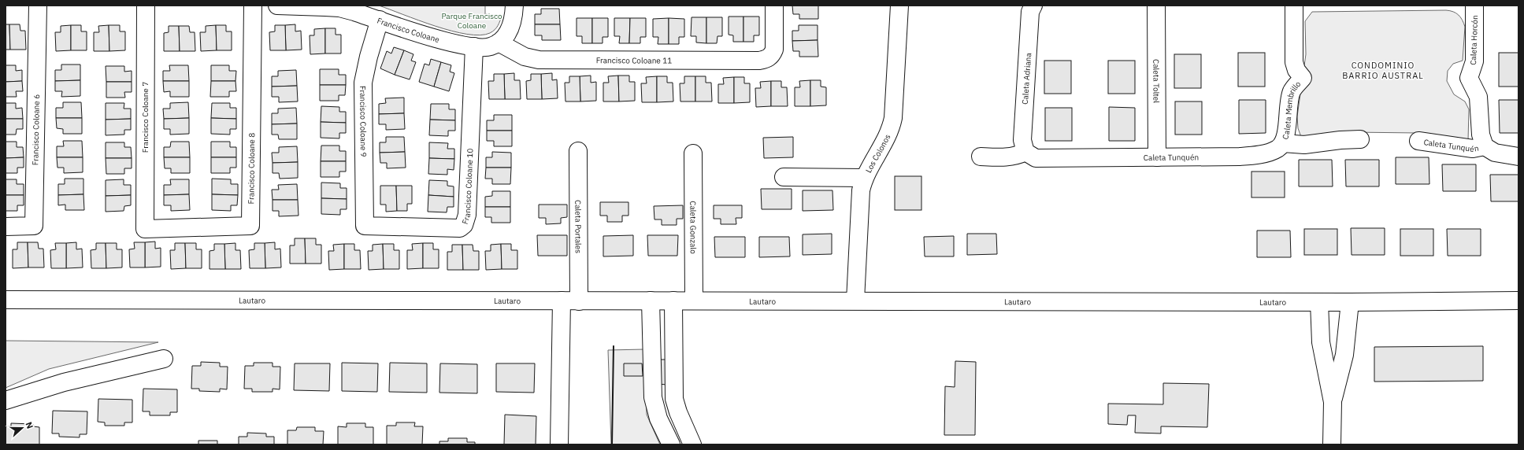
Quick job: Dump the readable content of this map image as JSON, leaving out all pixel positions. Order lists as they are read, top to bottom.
{
  "streets": {
    "street": [
      "Francisco Coloane",
      "Caleta Horcón",
      "Francisco Coloane 11",
      "Caleta Adriana",
      "Caleta Toltel",
      "Caleta Membrillo",
      "Francisco Coloane 7",
      "Francisco Coloane 9",
      "Francisco Coloane 6",
      "Caleta Tunquén",
      "Los Colonos",
      "Francisco Coloane 8",
      "Francisco Coloane 10",
      "Caleta Portales",
      "Caleta Gonzalo",
      "Lautaro"
    ]
  },
  "crossings": [
    ["Francisco Coloane", "Francisco Coloane 11"],
    ["Francisco Coloane", "Francisco Coloane 9"],
    ["Francisco Coloane", "Francisco Coloane 10"],
    ["Caleta Horcón", "Caleta Tunquén"],
    ["Caleta Adriana", "Caleta Tunquén"],
    ["Caleta Toltel", "Caleta Tunquén"],
    ["Caleta Membrillo", "Caleta Tunquén"],
    ["Francisco Coloane 7", "Francisco Coloane 8"],
    ["Francisco Coloane 9", "Francisco Coloane 10"],
    ["Los Colonos", "Lautaro"],
    ["Caleta Portales", "Lautaro"],
    ["Caleta Gonzalo", "Lautaro"]
  ],
  "districts": ["CONDOMINIO BARRIO AUSTRAL"],
  "parks": ["Parque Francisco Coloane"],
  "north": "right"
}
